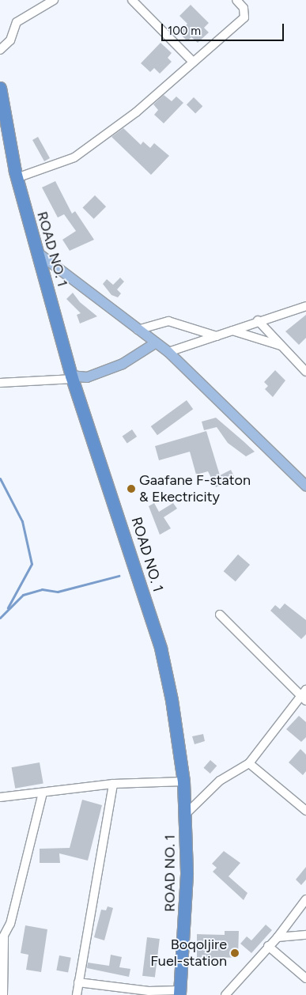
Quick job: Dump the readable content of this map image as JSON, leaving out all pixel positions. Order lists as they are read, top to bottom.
{
  "streets": {
    "highway": ["ROAD NO. 1"]
  },
  "places": ["Gaafane F-staton & Ekectricity", "Boqoljire Fuel-station"],
  "scale_bar": "100 m"
}
